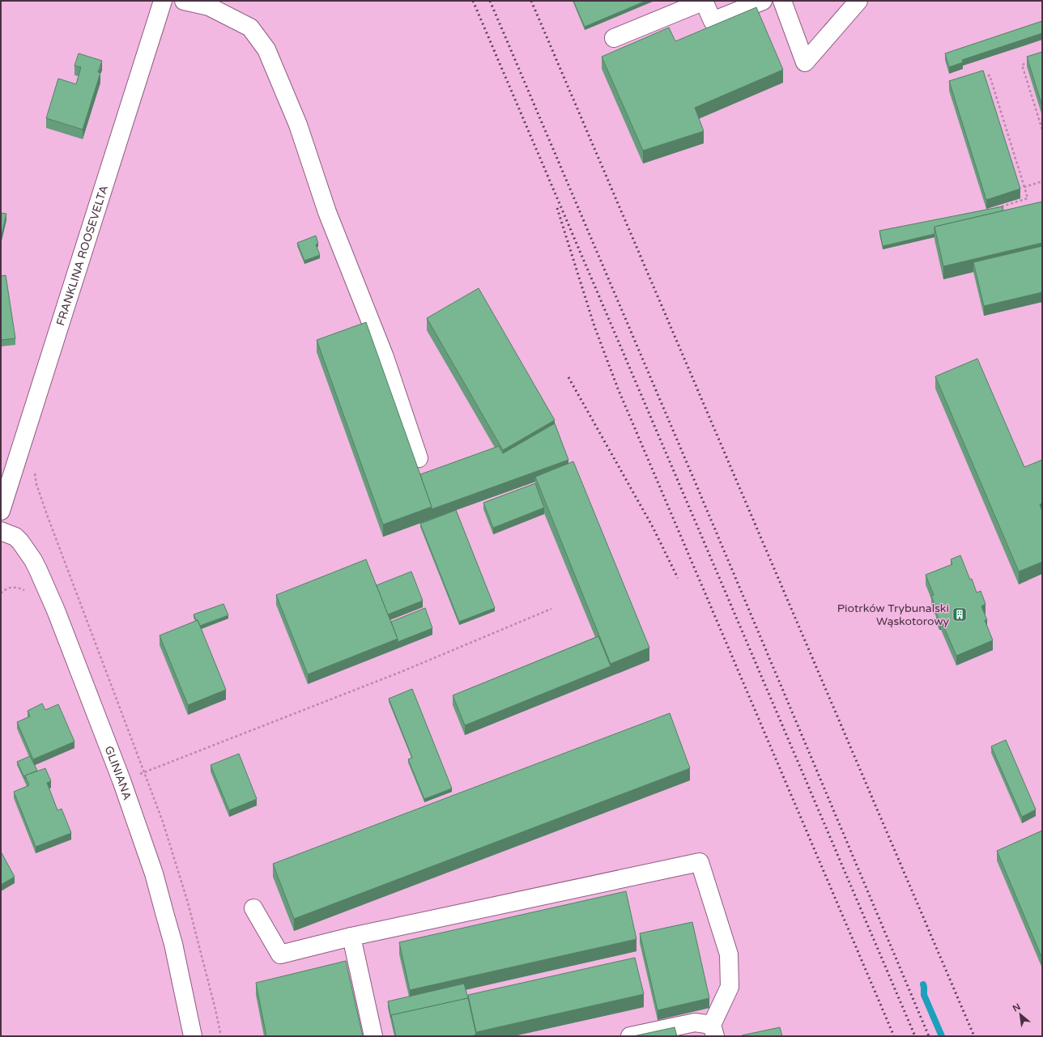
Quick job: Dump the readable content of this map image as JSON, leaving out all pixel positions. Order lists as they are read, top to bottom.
{
  "streets": {
    "street": ["FRANKLINA ROOSEVELTA", "GLINIANA"]
  },
  "places": {
    "building": ["Piotrków Trybunalski Wąskotorowy"]
  },
  "north": "top left"
}
